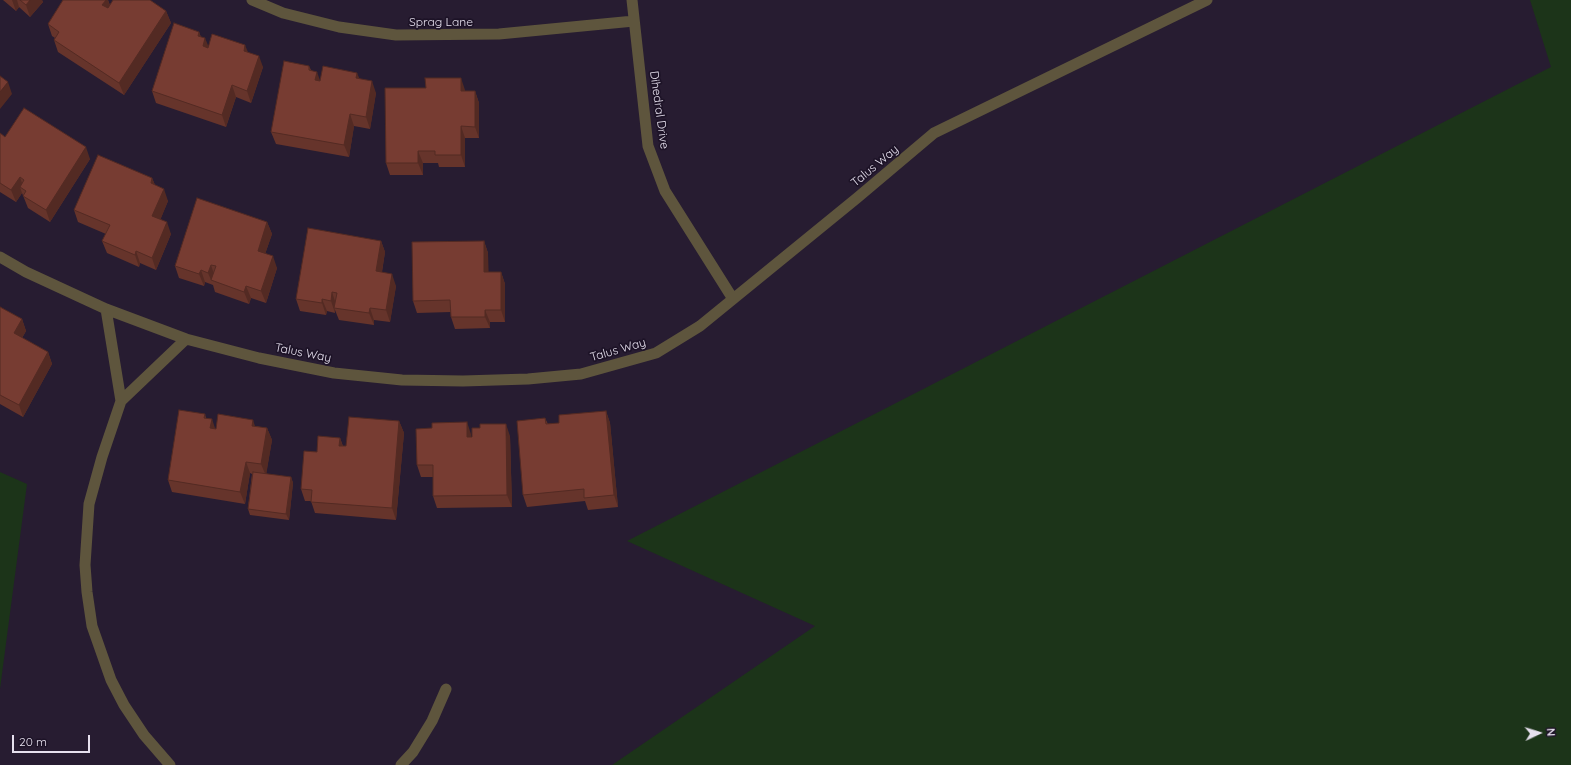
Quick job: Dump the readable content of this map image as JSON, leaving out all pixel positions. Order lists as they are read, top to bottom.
{
  "streets": {
    "street": ["Sprag Lane", "Dihedral Drive", "Talus Way"]
  },
  "crossings": [
    ["Sprag Lane", "Dihedral Drive"],
    ["Dihedral Drive", "Talus Way"]
  ],
  "scale_bar": "20 m",
  "north": "right"
}
